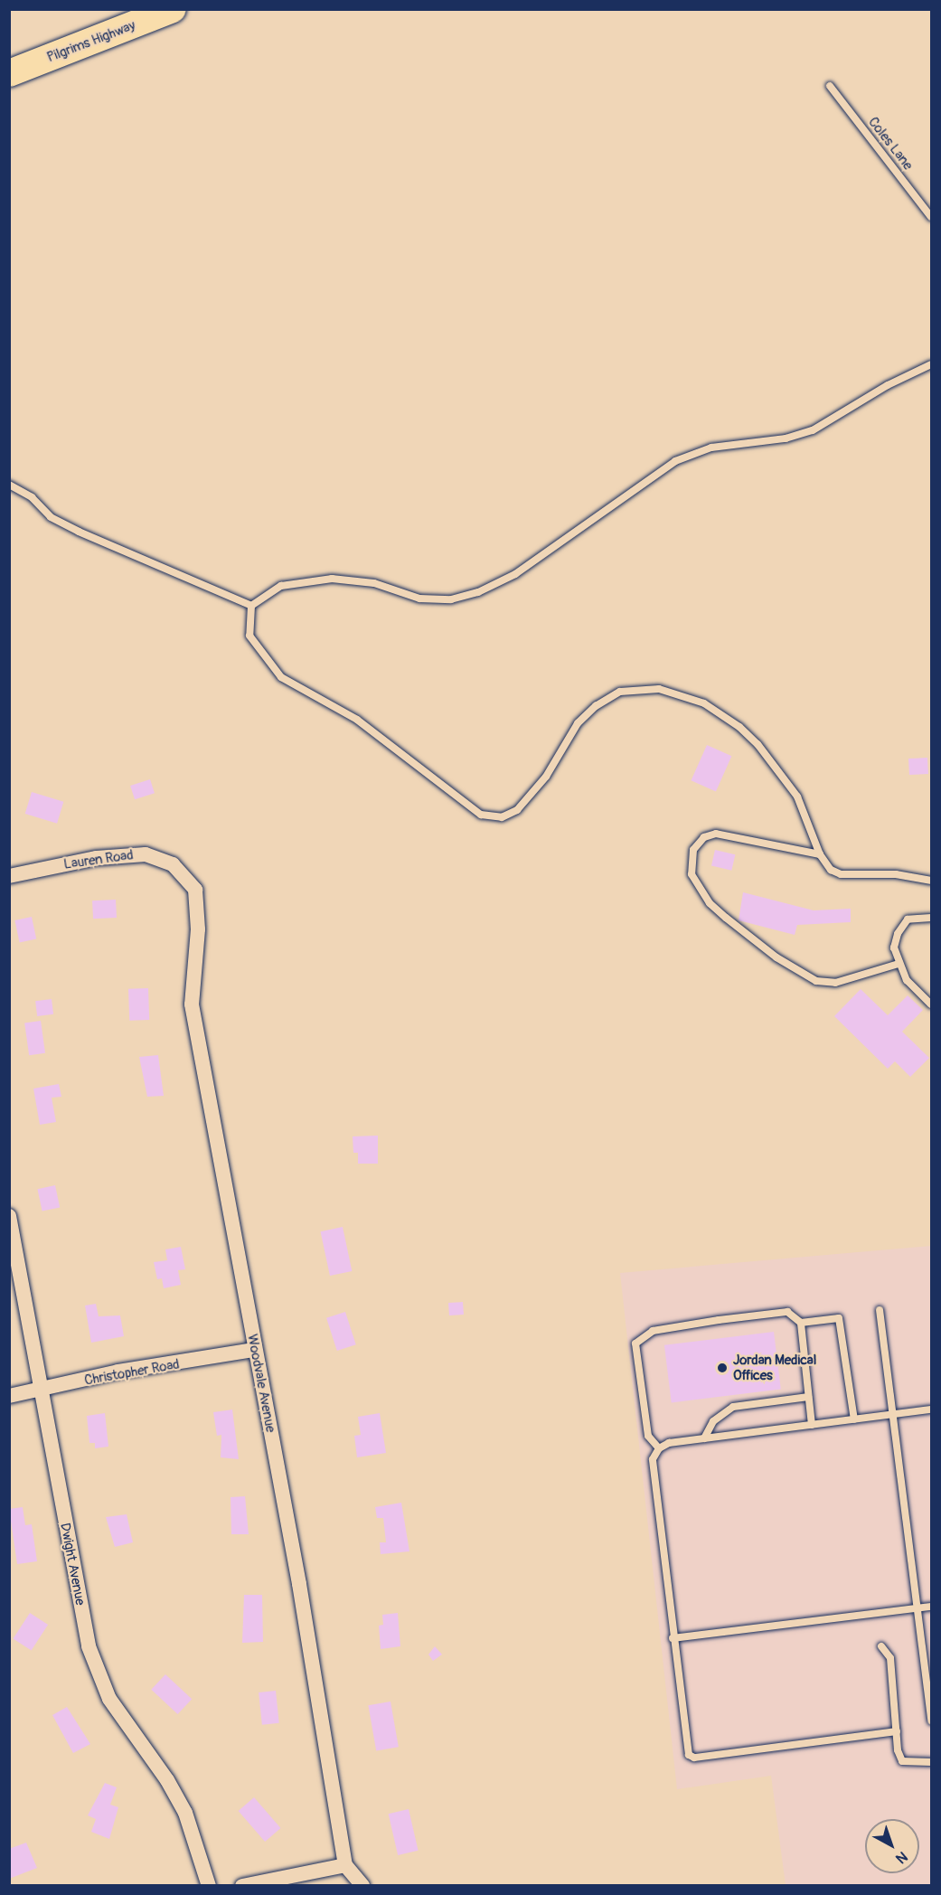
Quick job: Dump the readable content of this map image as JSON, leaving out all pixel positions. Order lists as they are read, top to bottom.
{
  "streets": {
    "highway": ["Pilgrims Highway"],
    "street": [
      "Lauren Road",
      "Christopher Road",
      "Woodvale Avenue",
      "Dwight Avenue"
    ],
    "lane": ["Coles Lane"]
  },
  "crossings": [
    ["Lauren Road", "Woodvale Avenue"],
    ["Christopher Road", "Woodvale Avenue"],
    ["Christopher Road", "Dwight Avenue"]
  ],
  "places": ["Jordan Medical Offices"],
  "north": "bottom right"
}
